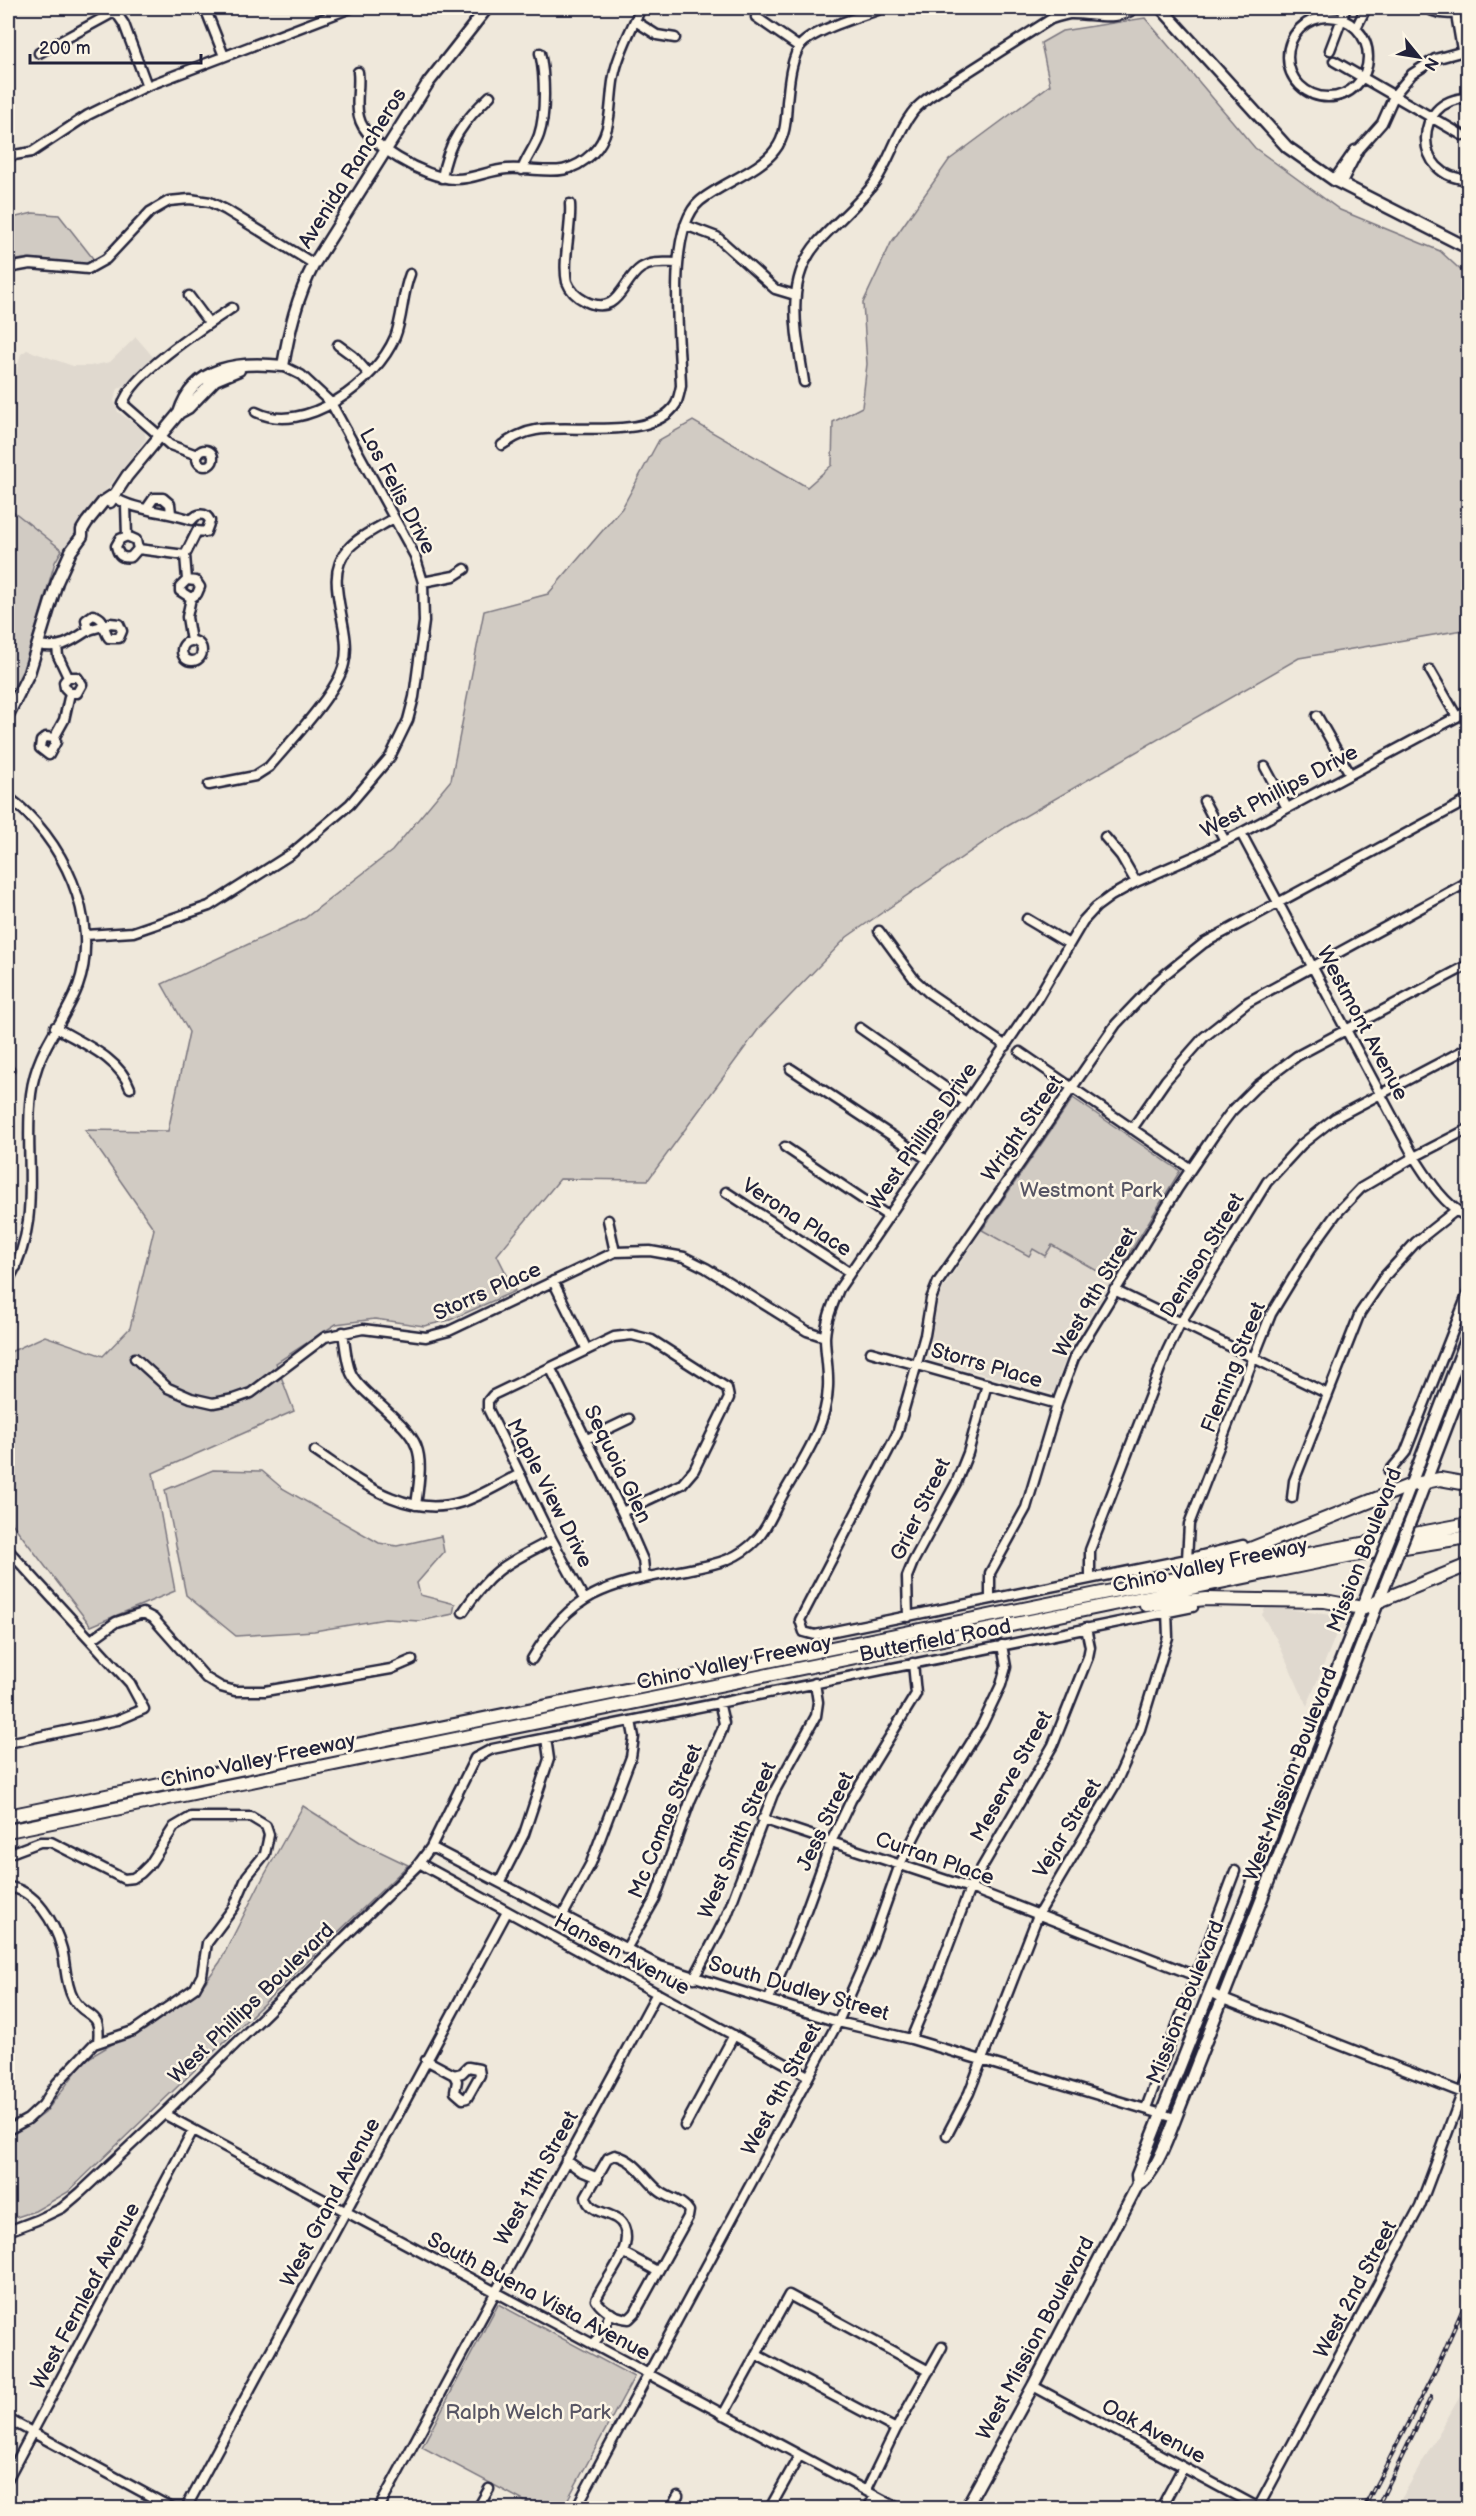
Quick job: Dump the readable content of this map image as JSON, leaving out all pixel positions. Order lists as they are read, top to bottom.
{
  "streets": {
    "highway": ["Chino Valley Freeway"],
    "main road": ["Avenida Rancheros", "Mission Boulevard", "West Mission Boulevard"],
    "street": [
      "Los Felis Drive",
      "West Phillips Drive",
      "Westmont Avenue",
      "Wright Street",
      "Verona Place",
      "Denison Street",
      "Storrs Place",
      "West 9th Street",
      "Fleming Street",
      "Sequoia Glen",
      "Maple View Drive",
      "Grier Street",
      "Butterfield Road",
      "Meserve Street",
      "Mc Comas Street",
      "Jess Street",
      "Vejar Street",
      "West Smith Street",
      "Curran Place",
      "Hansen Avenue",
      "South Dudley Street",
      "West Phillips Boulevard",
      "West 11th Street",
      "West Grand Avenue",
      "West 2nd Street",
      "West Fernleaf Avenue",
      "South Buena Vista Avenue",
      "Oak Avenue"
    ]
  },
  "crossings": [
    ["Avenida Rancheros", "Los Felis Drive"],
    ["West Phillips Drive", "Westmont Avenue"],
    ["West Phillips Drive", "Verona Place"],
    ["West Phillips Drive", "Storrs Place"],
    ["West Phillips Drive", "Sequoia Glen"],
    ["West Phillips Drive", "Maple View Drive"],
    ["Westmont Avenue", "Wright Street"],
    ["Westmont Avenue", "Denison Street"],
    ["Westmont Avenue", "West 9th Street"],
    ["Westmont Avenue", "Fleming Street"],
    ["Wright Street", "Storrs Place"],
    ["Wright Street", "Butterfield Road"],
    ["Denison Street", "Butterfield Road"],
    ["Storrs Place", "West 9th Street"],
    ["Storrs Place", "Grier Street"],
    ["West 9th Street", "Butterfield Road"],
    ["West 9th Street", "Curran Place"],
    ["West 9th Street", "Hansen Avenue"],
    ["West 9th Street", "South Dudley Street"],
    ["West 9th Street", "South Buena Vista Avenue"],
    ["Fleming Street", "Butterfield Road"],
    ["Sequoia Glen", "Maple View Drive"],
    ["Grier Street", "Butterfield Road"],
    ["Mission Boulevard", "West Mission Boulevard"],
    ["Mission Boulevard", "South Dudley Street"],
    ["Butterfield Road", "Meserve Street"],
    ["Butterfield Road", "Mc Comas Street"],
    ["Butterfield Road", "Jess Street"],
    ["Butterfield Road", "Vejar Street"],
    ["Butterfield Road", "West Smith Street"],
    ["Butterfield Road", "West Phillips Boulevard"],
    ["West Mission Boulevard", "Curran Place"],
    ["West Mission Boulevard", "South Dudley Street"],
    ["West Mission Boulevard", "Oak Avenue"],
    ["Meserve Street", "Curran Place"],
    ["Meserve Street", "South Dudley Street"],
    ["Mc Comas Street", "South Dudley Street"],
    ["Jess Street", "Curran Place"],
    ["Jess Street", "South Dudley Street"],
    ["Vejar Street", "Curran Place"],
    ["Vejar Street", "South Dudley Street"],
    ["West Smith Street", "Curran Place"],
    ["West Smith Street", "South Dudley Street"],
    ["Hansen Avenue", "West Phillips Boulevard"],
    ["Hansen Avenue", "West 11th Street"],
    ["Hansen Avenue", "West Grand Avenue"],
    ["South Dudley Street", "West Phillips Boulevard"],
    ["West Phillips Boulevard", "South Buena Vista Avenue"],
    ["West 11th Street", "South Buena Vista Avenue"],
    ["West Grand Avenue", "South Buena Vista Avenue"],
    ["West 2nd Street", "Oak Avenue"],
    ["West Fernleaf Avenue", "South Buena Vista Avenue"]
  ],
  "parks": ["Westmont Park", "Ralph Welch Park"],
  "scale_bar": "200 m",
  "north": "bottom right"
}
